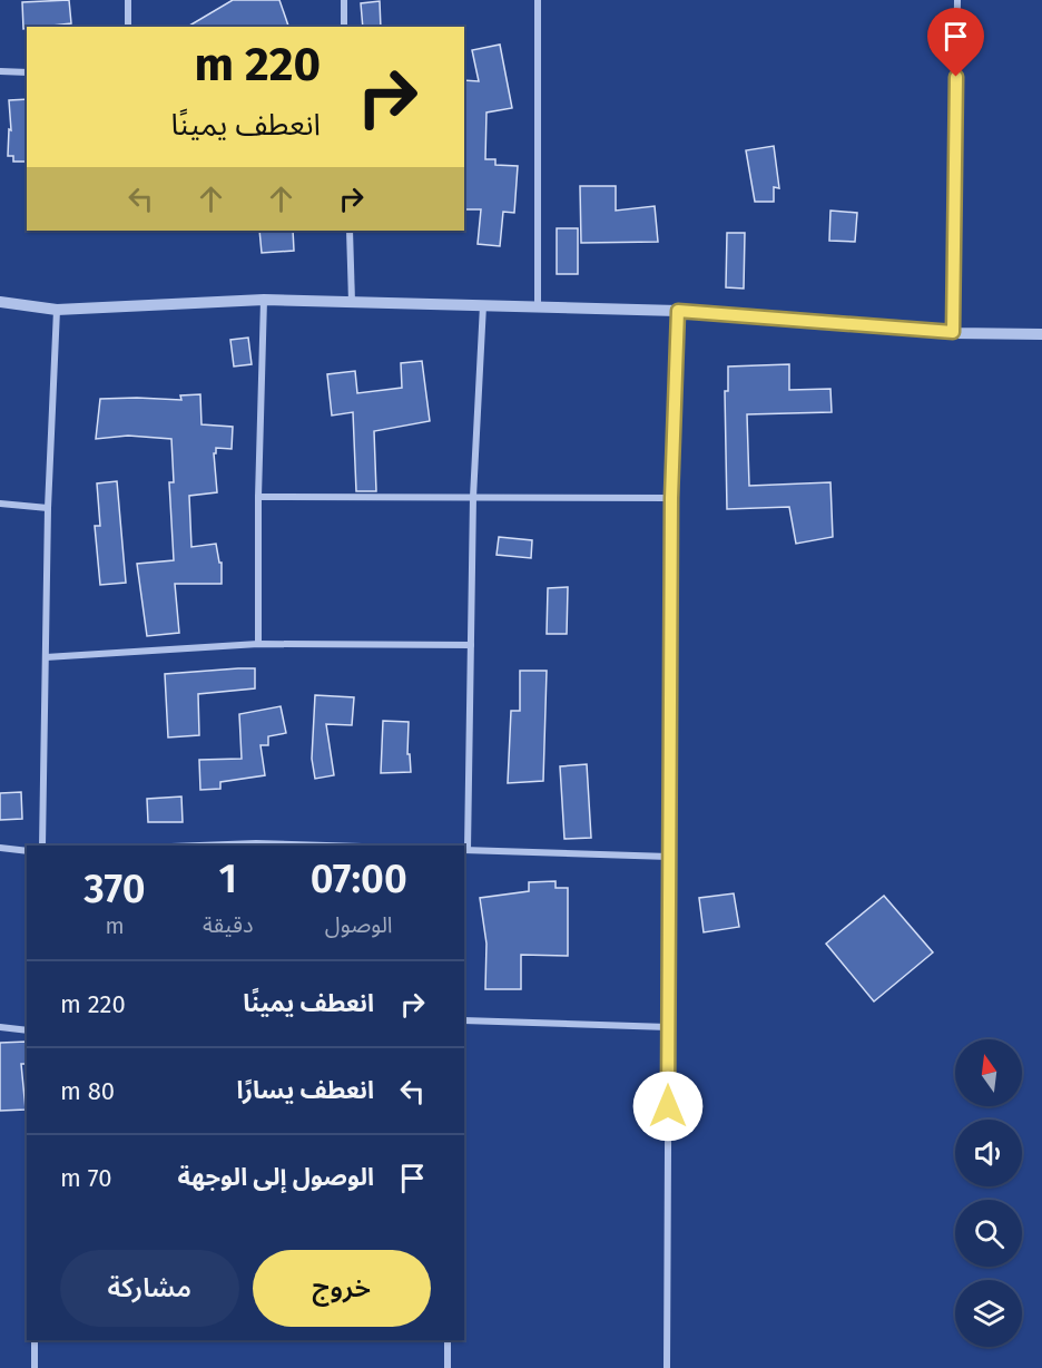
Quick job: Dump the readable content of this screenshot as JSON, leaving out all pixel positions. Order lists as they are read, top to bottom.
{
  "north": "top",
  "page": {
    "turn": ["220 m", "انعطف يمينًا"],
    "eta": [
      "07:00",
      "الوصول",
      "1",
      "دقيقة",
      "370",
      "m"
    ],
    "list": [
      {
        "name": "انعطف يمينًا",
        "value": "220 m"
      },
      {
        "name": "انعطف يسارًا",
        "value": "80 m"
      },
      {
        "name": "الوصول إلى الوجهة",
        "value": "70 m"
      }
    ],
    "buttons": ["خروج", "مشاركة"]
  }
}
